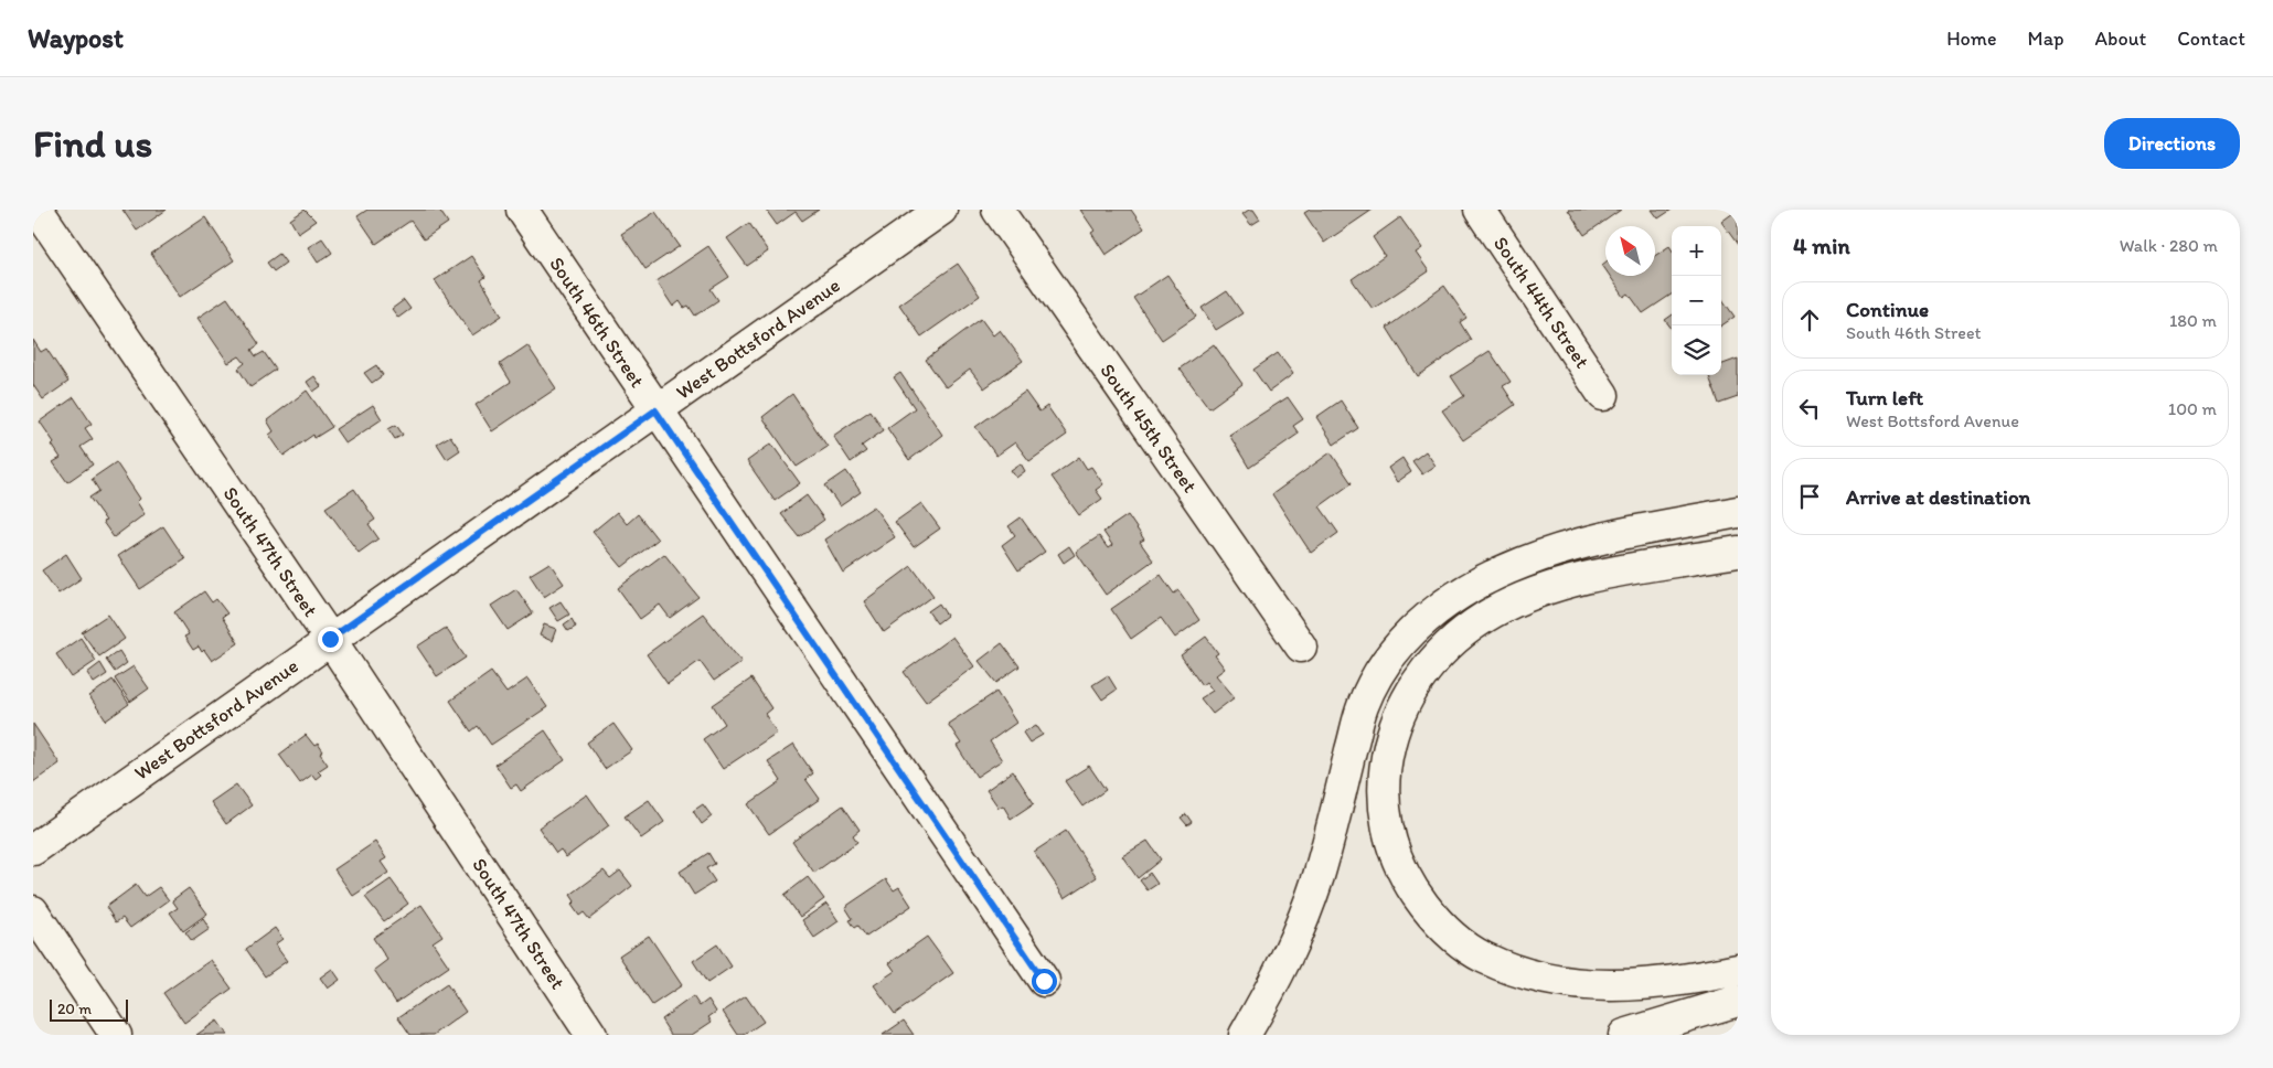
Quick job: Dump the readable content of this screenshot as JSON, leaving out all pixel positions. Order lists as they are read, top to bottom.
{
  "streets": {
    "main road": [
      "South 44th Street",
      "South 46th Street",
      "West Bottsford Avenue",
      "South 45th Street",
      "South 47th Street"
    ]
  },
  "crossings": [
    ["South 46th Street", "West Bottsford Avenue"],
    ["West Bottsford Avenue", "South 47th Street"]
  ],
  "scale_bar": "20 m",
  "north": "top left",
  "page": {
    "header": "Waypost",
    "nav": [
      "Home",
      "Map",
      "About",
      "Contact"
    ],
    "buttons": "Directions",
    "title": "Find us",
    "heading": ["4 min", "Walk · 280 m"],
    "map_buttons": ["+", "−"],
    "list": [
      ["Continue", "South 46th Street", "180 m"],
      ["Turn left", "West Bottsford Avenue", "100 m"],
      "Arrive at destination"
    ],
    "scale": "20 m"
  }
}
